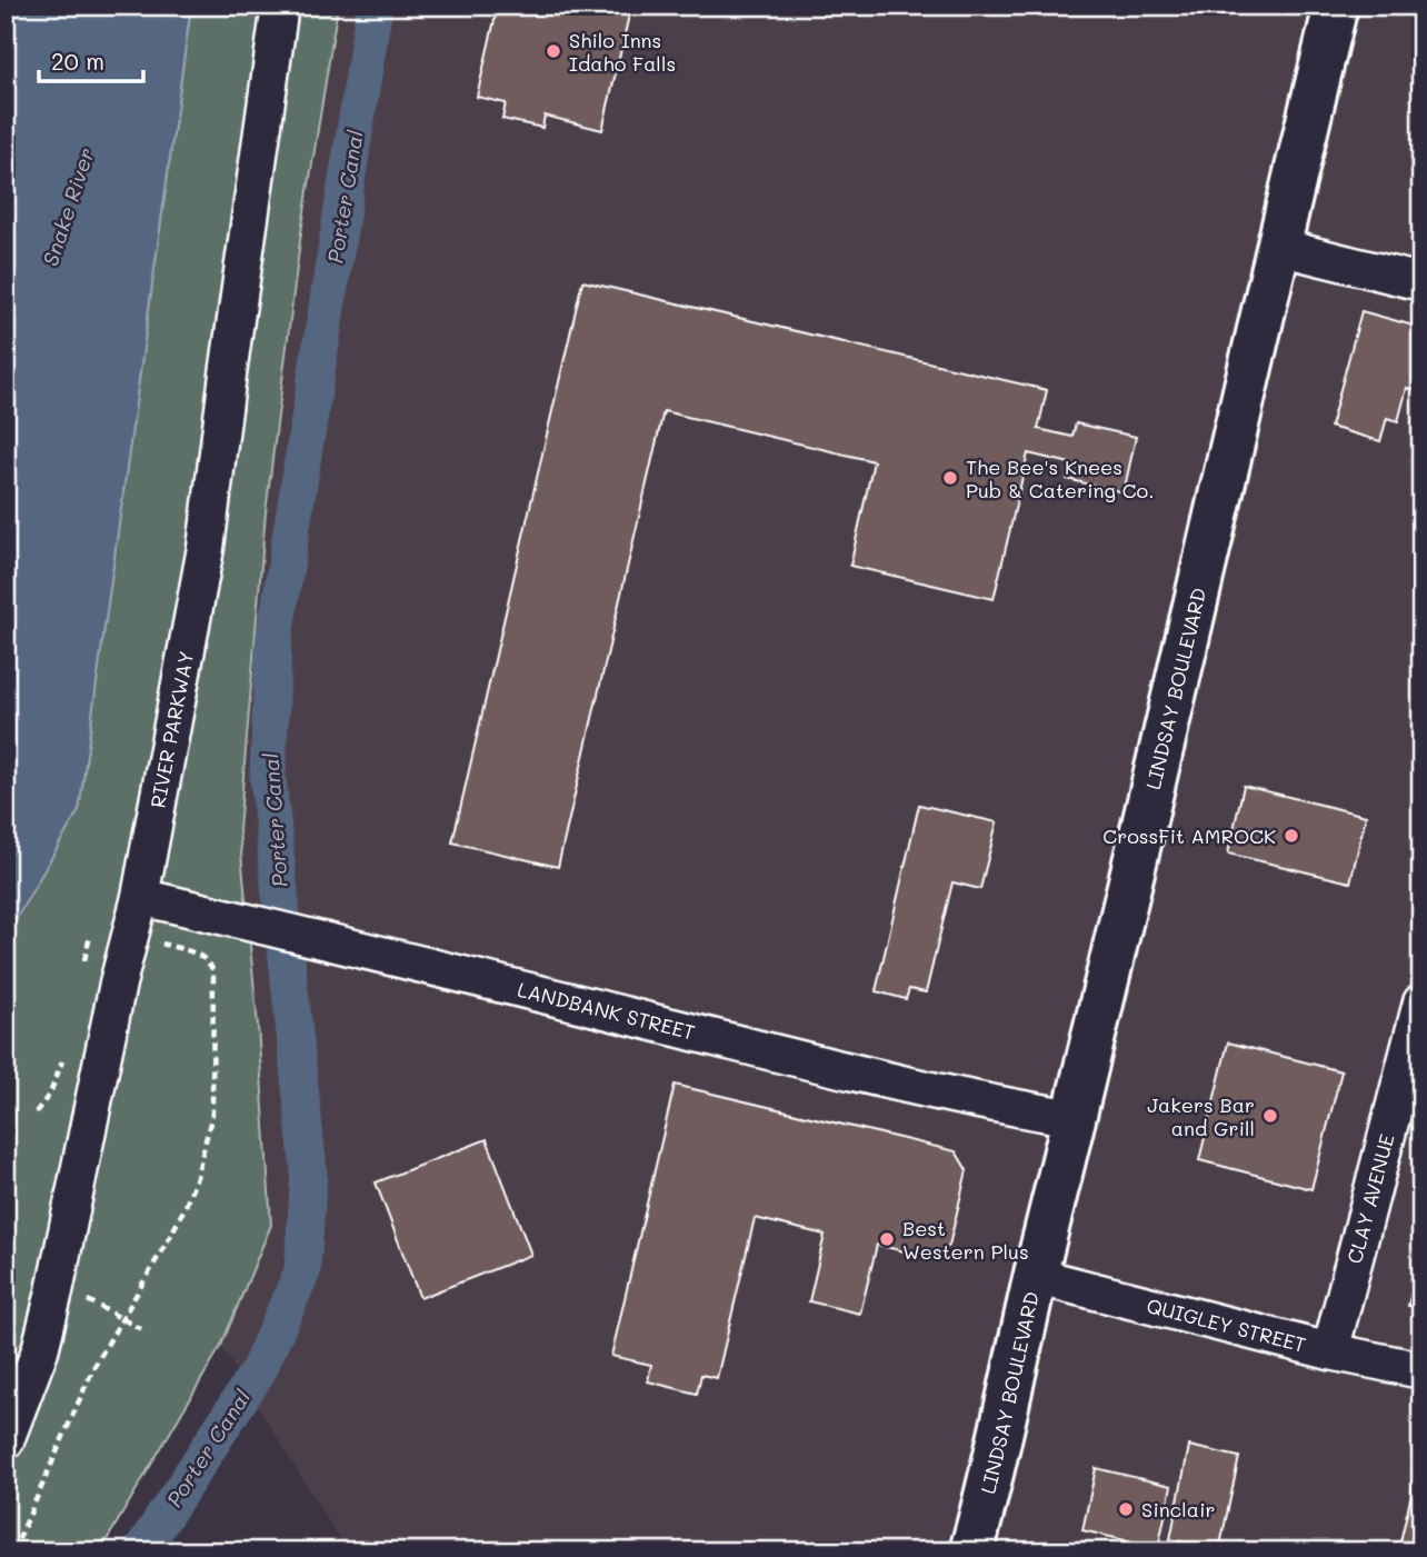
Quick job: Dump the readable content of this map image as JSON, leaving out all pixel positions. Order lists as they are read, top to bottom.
{
  "streets": {
    "street": [
      "LINDSAY BOULEVARD",
      "RIVER PARKWAY",
      "LANDBANK STREET",
      "CLAY AVENUE",
      "QUIGLEY STREET"
    ]
  },
  "crossings": [
    ["LINDSAY BOULEVARD", "LANDBANK STREET"],
    ["LINDSAY BOULEVARD", "QUIGLEY STREET"],
    ["RIVER PARKWAY", "LANDBANK STREET"],
    ["CLAY AVENUE", "QUIGLEY STREET"]
  ],
  "water": ["Porter Canal", "Snake River"],
  "places": [
    "Shilo Inns Idaho Falls",
    "The Bee's Knees Pub & Catering Co.",
    "CrossFit AMROCK",
    "Jakers Bar and Grill",
    "Best Western Plus",
    "Sinclair"
  ],
  "scale_bar": "20 m"
}
